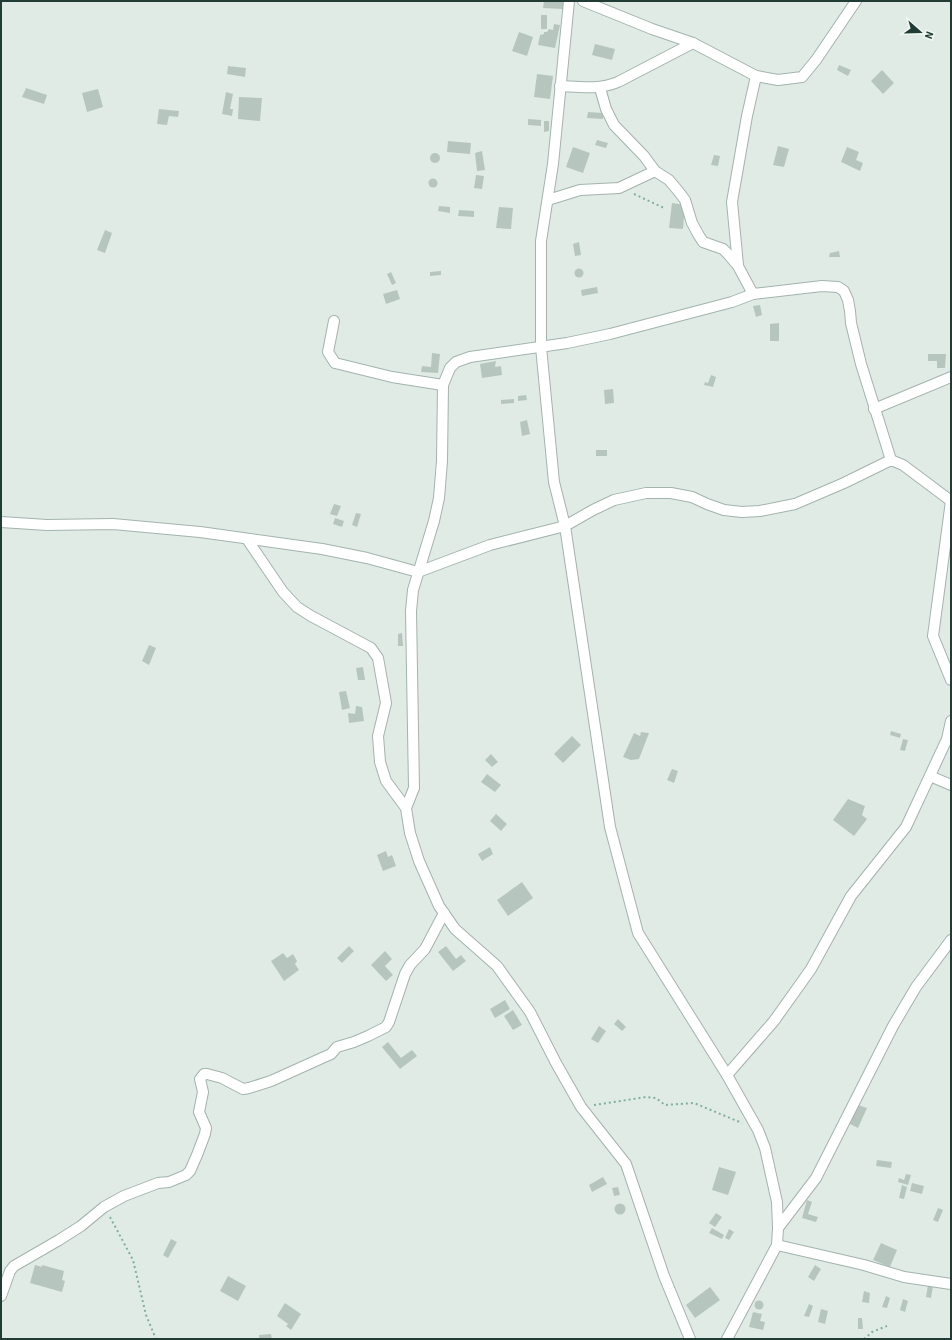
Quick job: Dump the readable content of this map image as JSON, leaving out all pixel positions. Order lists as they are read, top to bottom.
{
  "north": "right"
}
